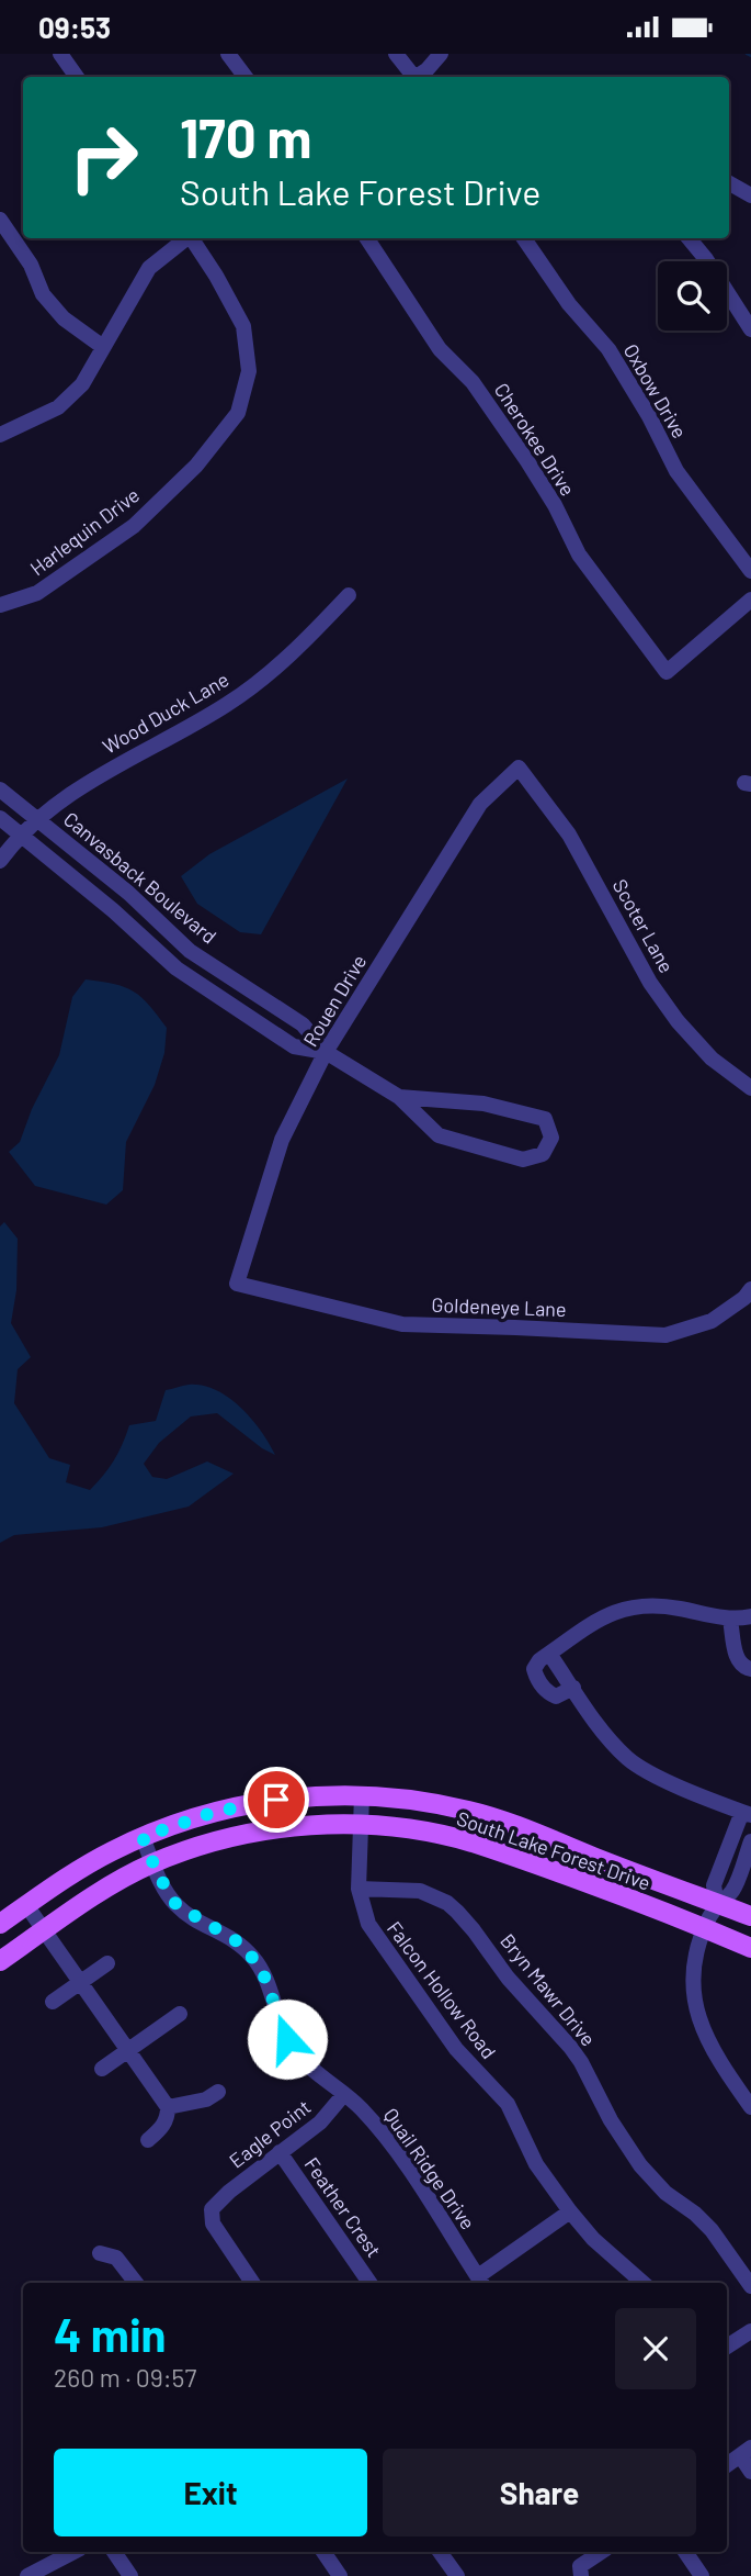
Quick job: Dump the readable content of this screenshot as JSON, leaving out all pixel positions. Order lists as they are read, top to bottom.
{
  "streets": {
    "main road": ["South Lake Forest Drive"],
    "street": [
      "Oxbow Drive",
      "Cherokee Drive",
      "Harlequin Drive",
      "Wood Duck Lane",
      "Canvasback Boulevard",
      "Scoter Lane",
      "Rouen Drive",
      "Goldeneye Lane",
      "Falcon Hollow Road",
      "Bryn Mawr Drive",
      "Eagle Point",
      "Quail Ridge Drive",
      "Feather Crest"
    ]
  },
  "crossings": [
    ["Wood Duck Lane", "Canvasback Boulevard"],
    ["Canvasback Boulevard", "Rouen Drive"],
    ["Scoter Lane", "Rouen Drive"],
    ["Rouen Drive", "Goldeneye Lane"],
    ["South Lake Forest Drive", "Falcon Hollow Road"],
    ["South Lake Forest Drive", "Quail Ridge Drive"],
    ["Falcon Hollow Road", "Bryn Mawr Drive"],
    ["Eagle Point", "Quail Ridge Drive"],
    ["Eagle Point", "Feather Crest"]
  ],
  "page": {
    "status": "09:53",
    "turn": ["170 m", "South Lake Forest Drive"],
    "heading": ["4 min", "260 m · 09:57"],
    "buttons": ["Exit", "Share"]
  }
}
